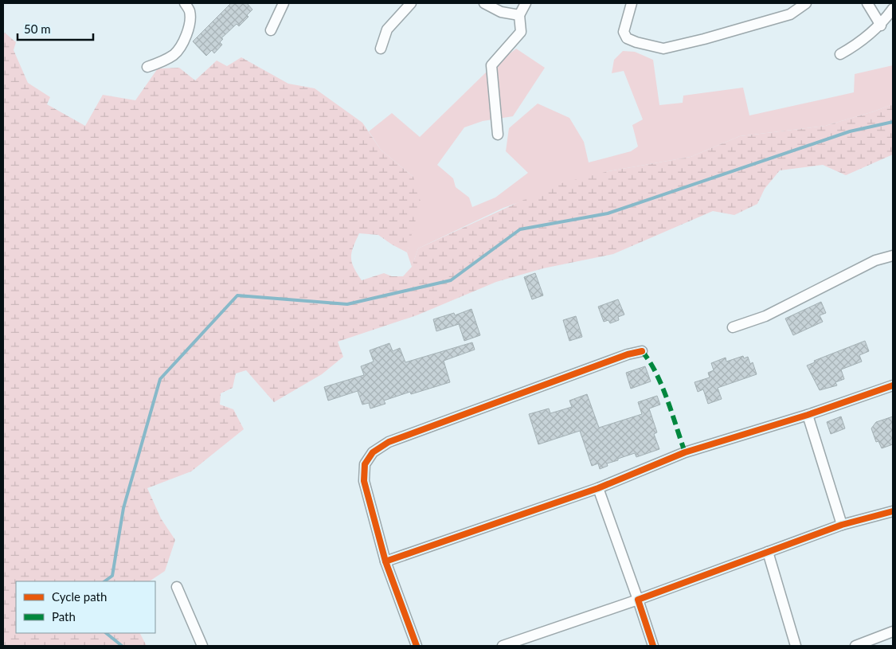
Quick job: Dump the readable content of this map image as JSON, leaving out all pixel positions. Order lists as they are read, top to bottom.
{
  "legend": ["Cycle path", "Path"],
  "scale_bar": "50 m"
}
